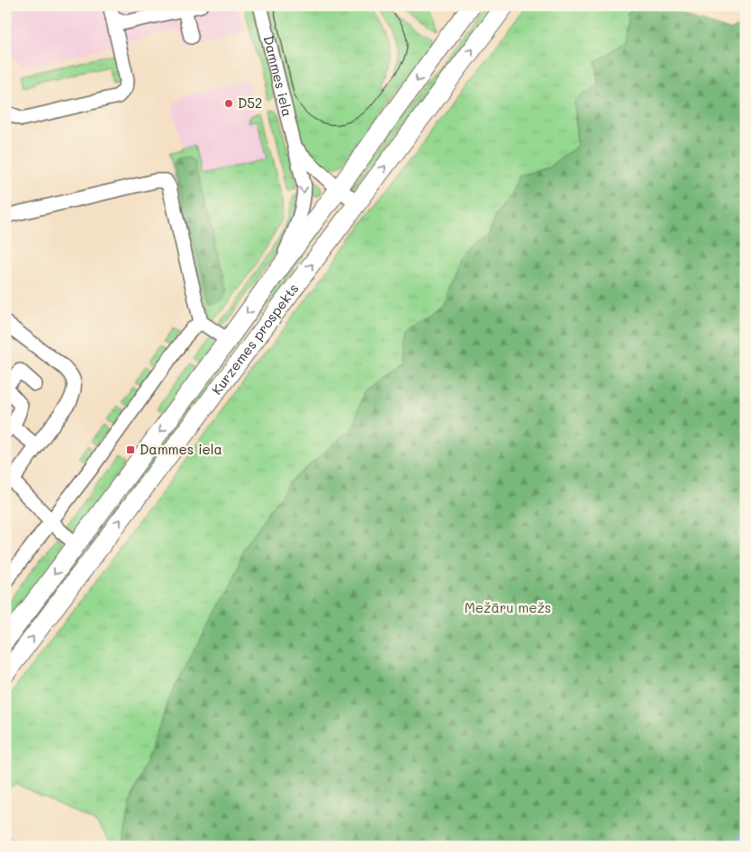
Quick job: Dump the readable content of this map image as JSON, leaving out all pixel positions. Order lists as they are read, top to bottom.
{
  "streets": {
    "main road": ["Kurzemes prospekts"],
    "street": ["Dammes iela"]
  },
  "crossings": [
    ["Dammes iela", "Kurzemes prospekts"]
  ],
  "one_way": ["Dammes iela"],
  "parks": ["Mežāru mežs"],
  "places": {
    "other": ["D52"],
    "transit": ["Dammes iela"]
  }
}
